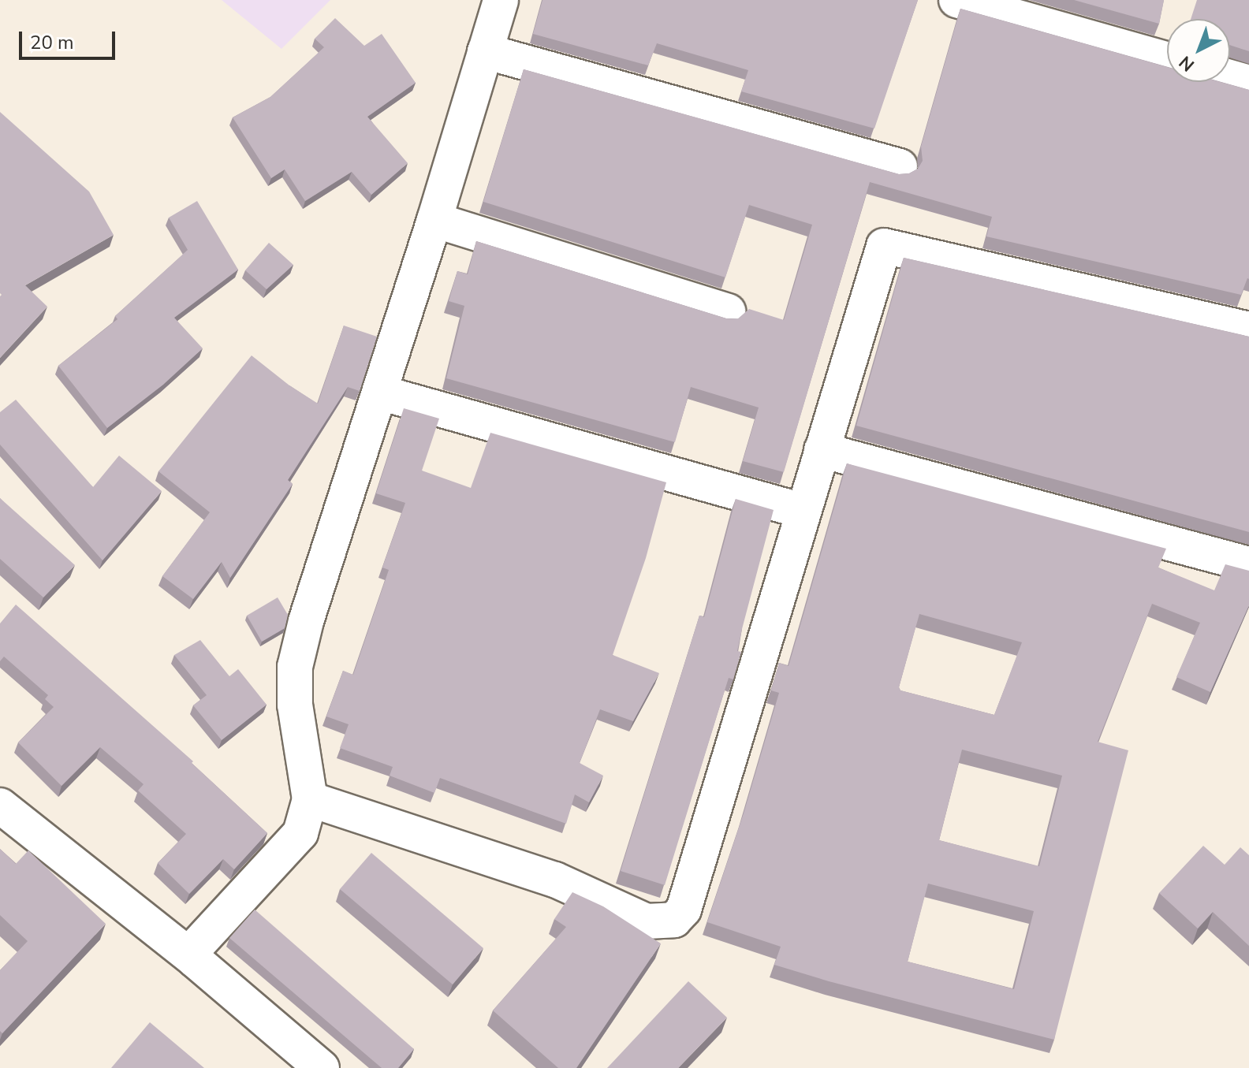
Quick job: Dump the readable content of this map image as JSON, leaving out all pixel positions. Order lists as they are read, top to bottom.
{
  "scale_bar": "20 m",
  "north": "bottom left"
}
